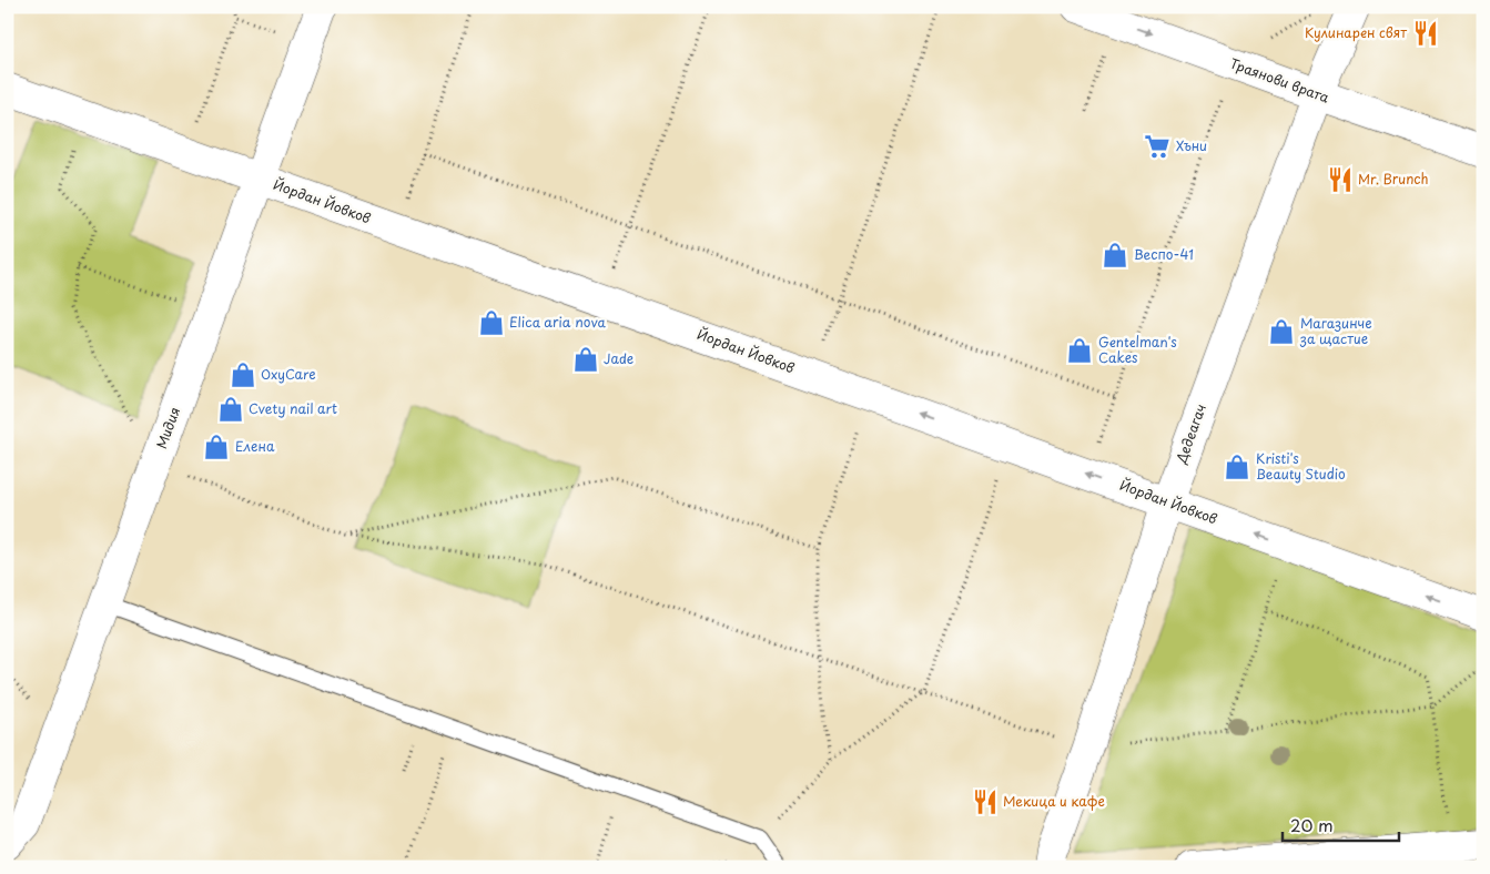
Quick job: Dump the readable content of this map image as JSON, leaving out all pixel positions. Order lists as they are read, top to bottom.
{
  "streets": {
    "street": [
      "Траянови врата",
      "Йордан Йовков",
      "Мидия",
      "Дедеагач"
    ]
  },
  "crossings": [
    ["Траянови врата", "Дедеагач"],
    ["Йордан Йовков", "Мидия"],
    ["Йордан Йовков", "Дедеагач"]
  ],
  "one_way": ["Йордан Йовков"],
  "places": {
    "restaurant": ["Кулинарен свят", "Mr. Brunch", "Мекица и кафе"],
    "supermarket": ["Хъни"],
    "shop": [
      "Веспо-41",
      "Elica aria nova",
      "Магазинче за щастие",
      "Gentelman's Cakes",
      "Jade",
      "OxyCare",
      "Cvety nail art",
      "Елена",
      "Kristi's Beauty Studio"
    ]
  },
  "scale_bar": "20 m"
}
